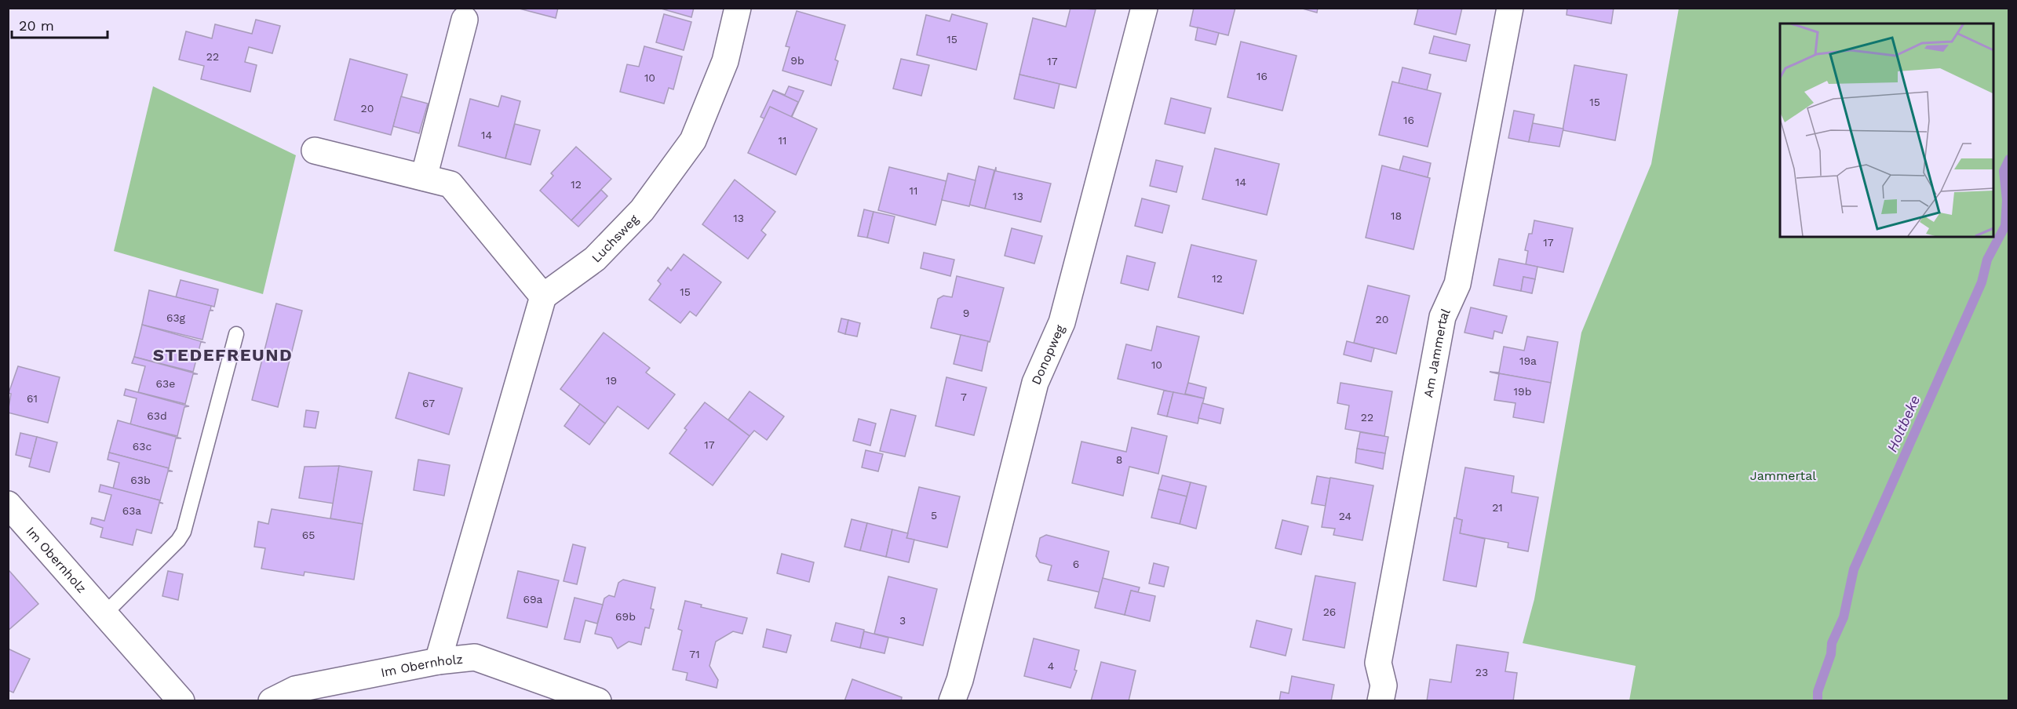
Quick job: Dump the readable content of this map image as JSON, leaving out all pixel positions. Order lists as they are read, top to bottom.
{
  "streets": {
    "street": [
      "Luchsweg",
      "Am Jammertal",
      "Donopweg",
      "Im Obernholz"
    ]
  },
  "districts": ["STEDEFREUND"],
  "water": ["Holtbeke"],
  "parks": ["Jammertal"],
  "house_numbers": [
    "15",
    "22",
    "9b",
    "17",
    "16",
    "10",
    "15",
    "20",
    "16",
    "14",
    "11",
    "14",
    "12",
    "11",
    "13",
    "18",
    "13",
    "17",
    "12",
    "15",
    "9",
    "63g",
    "20",
    "19a",
    "10",
    "19",
    "63e",
    "19b",
    "7",
    "61",
    "67",
    "63d",
    "22",
    "17",
    "63c",
    "8",
    "63b",
    "21",
    "63a",
    "5",
    "24",
    "65",
    "6",
    "69a",
    "26",
    "69b",
    "3",
    "71",
    "4",
    "23"
  ],
  "scale_bar": "20 m"
}
